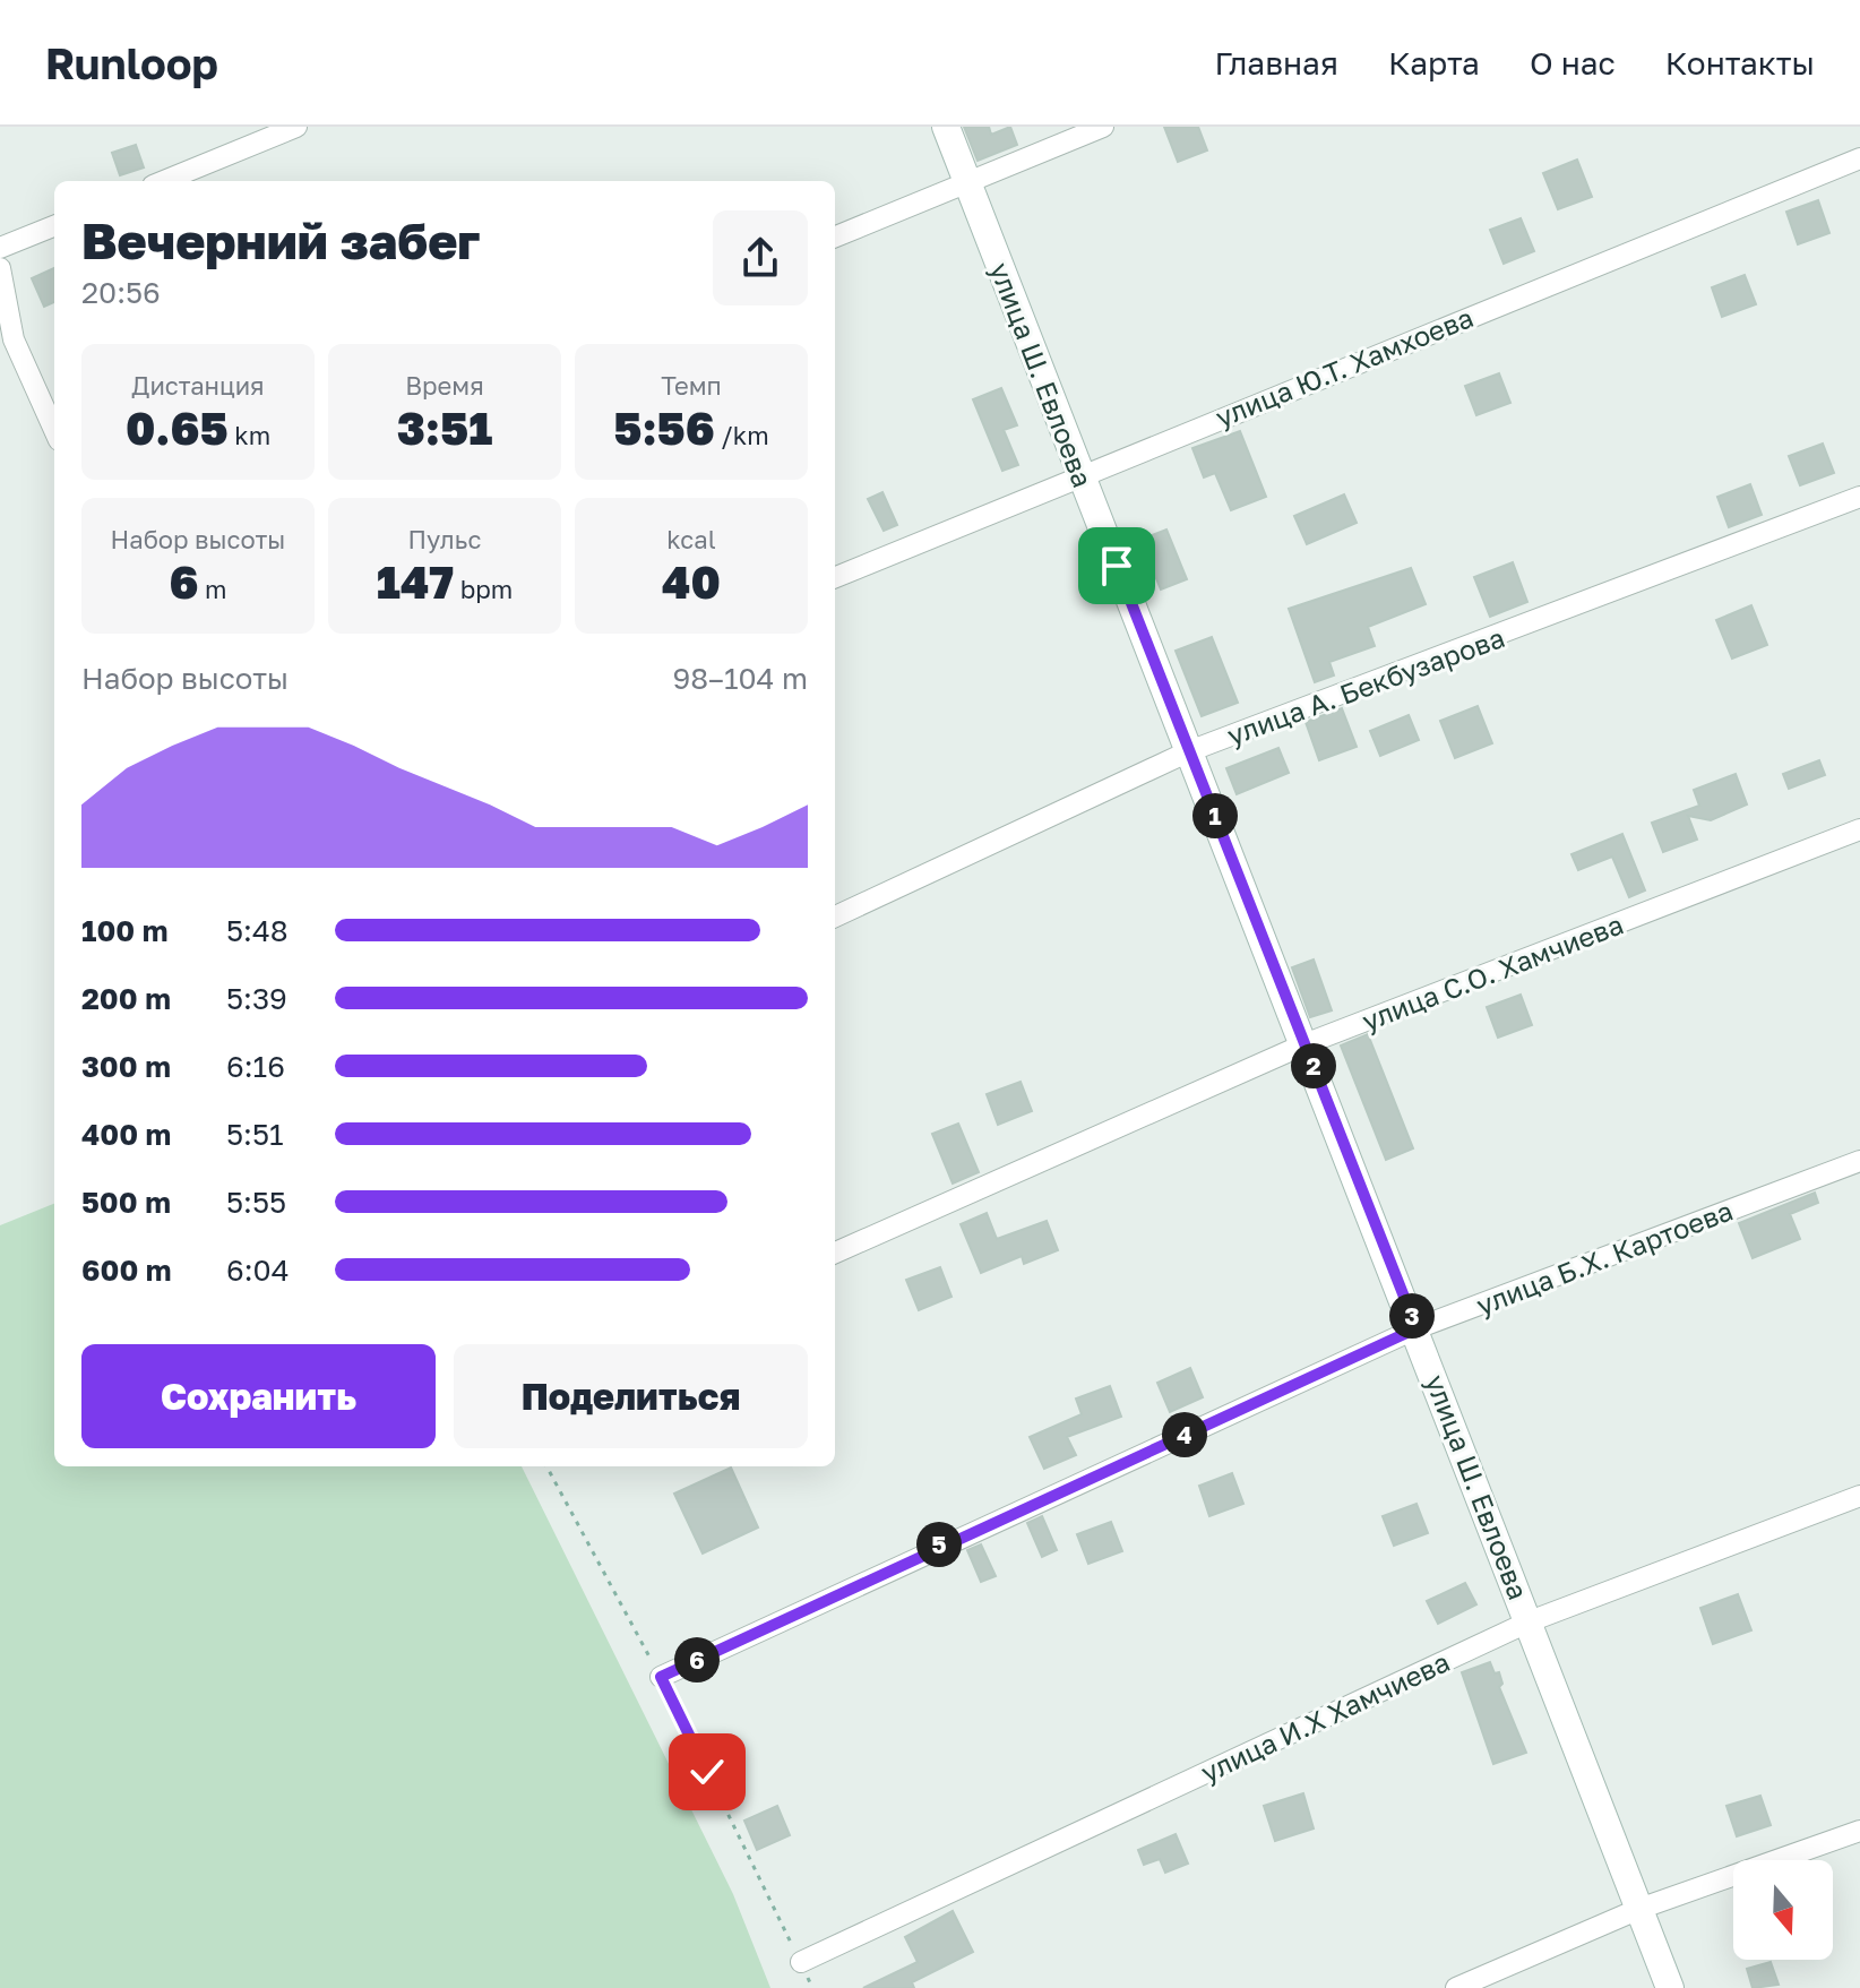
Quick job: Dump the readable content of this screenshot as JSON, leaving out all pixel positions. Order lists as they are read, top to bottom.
{
  "streets": {
    "street": [
      "улица Ю.Т. Хамхоева",
      "улица Ш. Евлоева",
      "улица А. Бекбузарова",
      "улица С.О. Хамчиева",
      "улица Б.Х. Картоева",
      "улица И.Х Хамчиева"
    ]
  },
  "crossings": [
    ["улица Ю.Т. Хамхоева", "улица Ш. Евлоева"],
    ["улица Ш. Евлоева", "улица А. Бекбузарова"],
    ["улица Ш. Евлоева", "улица С.О. Хамчиева"],
    ["улица Ш. Евлоева", "улица Б.Х. Картоева"],
    ["улица Ш. Евлоева", "улица И.Х Хамчиева"]
  ],
  "north": "bottom",
  "page": {
    "header": "Runloop",
    "nav": [
      "Главная",
      "Карта",
      "О нас",
      "Контакты"
    ],
    "heading": ["Вечерний забег", "20:56"],
    "stats": [
      ["Дистанция", "0.65 km"],
      ["Время", "3:51"],
      ["Темп", "5:56 /km"],
      ["Набор высоты", "6 m"],
      ["Пульс", "147 bpm"],
      ["kcal", "40"]
    ],
    "chart": ["Набор высоты", "98–104 m"],
    "pins": [
      "1",
      "2",
      "3",
      "4",
      "5",
      "6"
    ],
    "list": [
      {
        "name": "100 m",
        "note": "5:48"
      },
      {
        "name": "200 m",
        "note": "5:39"
      },
      {
        "name": "300 m",
        "note": "6:16"
      },
      {
        "name": "400 m",
        "note": "5:51"
      },
      {
        "name": "500 m",
        "note": "5:55"
      },
      {
        "name": "600 m",
        "note": "6:04"
      }
    ],
    "buttons": ["Сохранить", "Поделиться"]
  }
}
